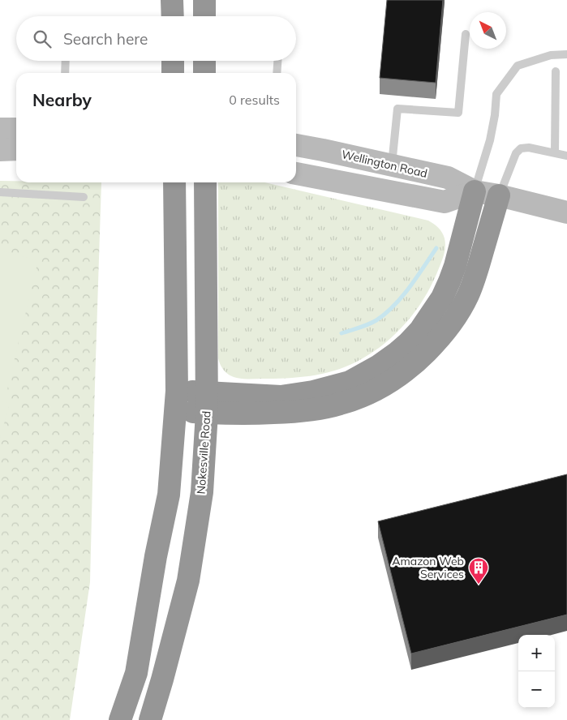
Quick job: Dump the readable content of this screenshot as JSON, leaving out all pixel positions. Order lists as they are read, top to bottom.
{
  "streets": {
    "highway": ["Nokesville Road"],
    "main road": ["Wellington Road"]
  },
  "places": {
    "building": ["Amazon Web Services"]
  },
  "north": "top left",
  "page": {
    "search": "Search here",
    "heading": ["Nearby", "0 results"],
    "map_buttons": ["+", "−"]
  }
}
